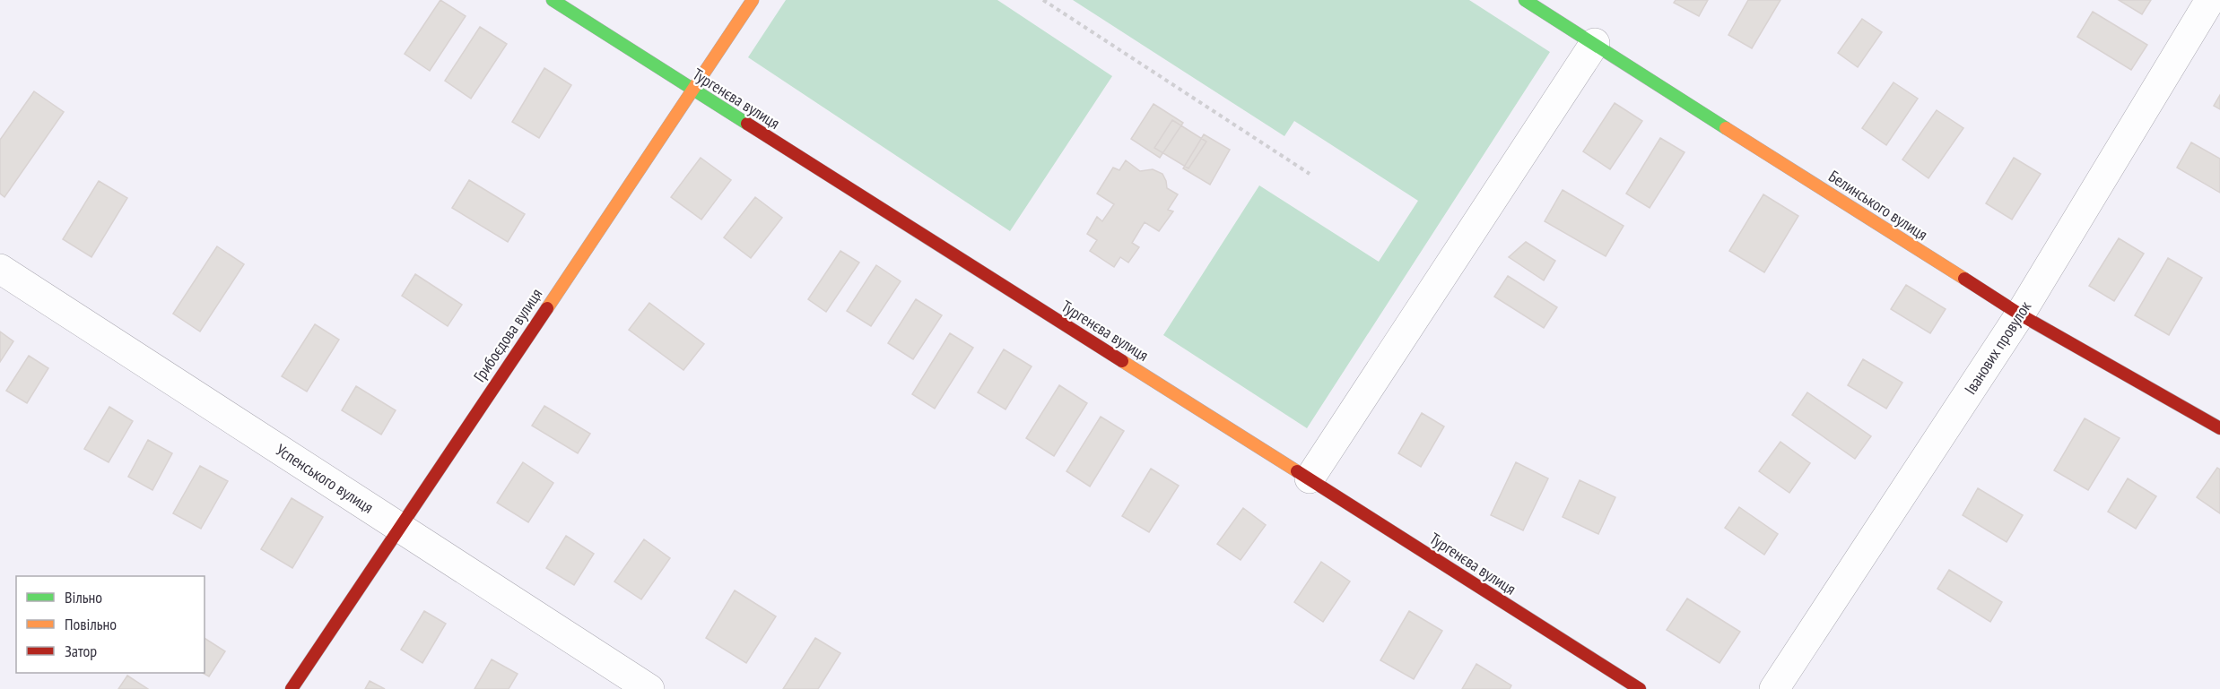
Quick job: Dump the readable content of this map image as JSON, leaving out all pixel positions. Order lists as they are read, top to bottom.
{
  "streets": {
    "street": [
      "Тургенєва вулиця",
      "Белинського вулиця",
      "Грибоєдова вулиця",
      "Іванових провулок",
      "Успенського вулиця"
    ]
  },
  "crossings": [
    ["Тургенєва вулиця", "Грибоєдова вулиця"],
    ["Белинського вулиця", "Іванових провулок"],
    ["Грибоєдова вулиця", "Успенського вулиця"]
  ],
  "legend": ["Вільно", "Повільно", "Затор"]
}
